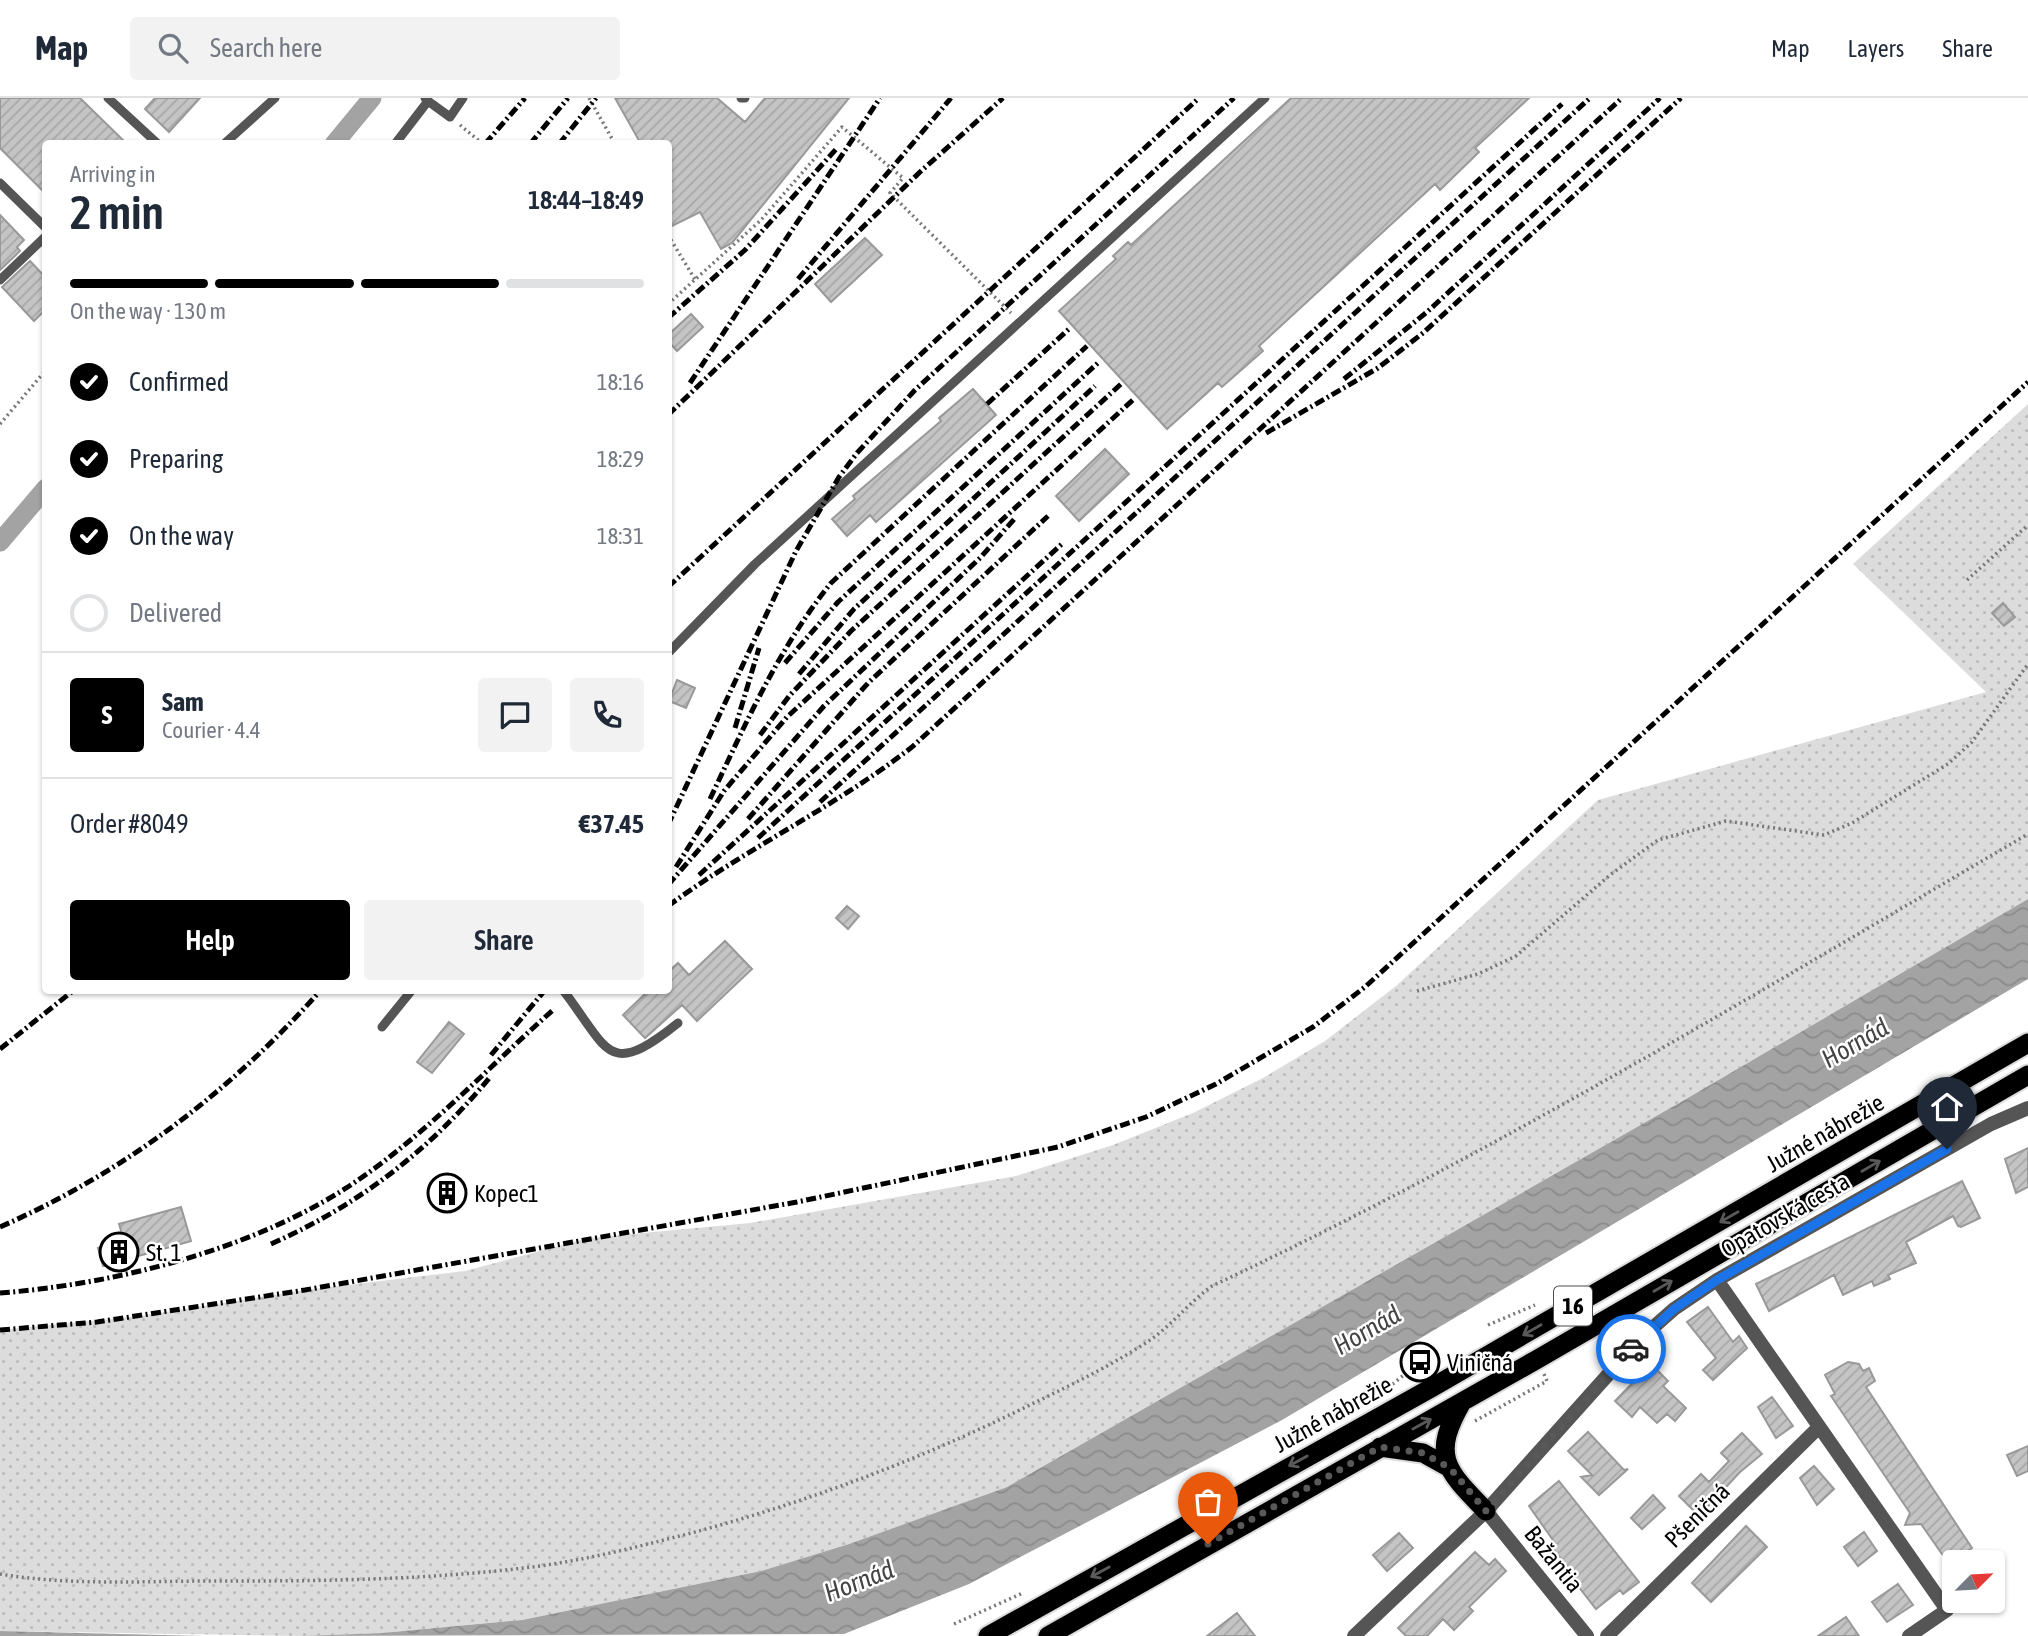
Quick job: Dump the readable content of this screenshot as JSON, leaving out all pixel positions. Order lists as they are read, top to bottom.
{
  "streets": {
    "highway": ["Južné nábrežie", "16"],
    "street": ["Opatovská cesta", "Pšeničná", "Bažantia"]
  },
  "crossings": [
    ["Opatovská cesta", "Bažantia"]
  ],
  "water": ["Hornád"],
  "places": {
    "building": ["Kopec1", "St. 1"],
    "bus stop": ["Viničná"]
  },
  "north": "top right",
  "page": {
    "header": "Map",
    "search": "Search here",
    "nav": ["Map", "Layers", "Share"],
    "heading": ["2 min", "Arriving in", "18:44–18:49"],
    "panel": [
      "Sam",
      "Courier · 4.4",
      "Order #8049",
      "€37.45"
    ],
    "bar": "On the way · 130 m",
    "list": [
      ["Confirmed", "18:16"],
      ["Preparing", "18:29"],
      ["On the way", "18:31"],
      "Delivered"
    ],
    "round": "S",
    "buttons": ["Help", "Share"]
  }
}
